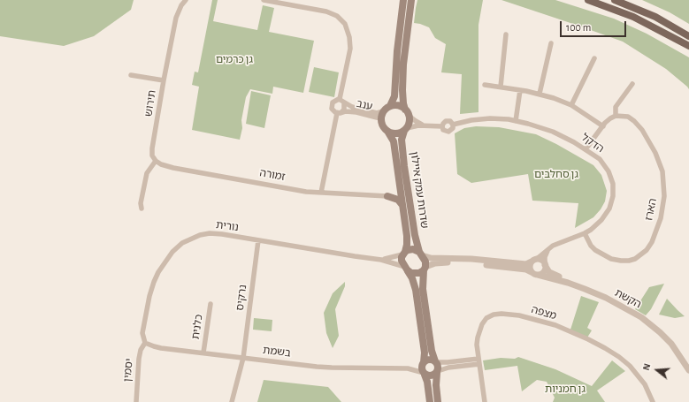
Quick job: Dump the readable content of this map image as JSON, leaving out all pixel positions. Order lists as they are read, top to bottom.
{
  "streets": {
    "main road": ["שדרות עמק איילון"],
    "street": [
      "תירוש",
      "ענב",
      "הדקל",
      "זמורה",
      "הארז",
      "נורית",
      "נרקיס",
      "הקשת",
      "מצפה",
      "כלנית",
      "בשמת",
      "יסמין"
    ]
  },
  "crossings": [
    ["תירוש", "זמורה"],
    ["ענב", "שדרות עמק איילון"],
    ["הדקל", "הארז"],
    ["הדקל", "הקשת"],
    ["שדרות עמק איילון", "נורית"],
    ["שדרות עמק איילון", "הקשת"],
    ["נורית", "נרקיס"],
    ["נורית", "הקשת"],
    ["נורית", "בשמת"],
    ["נורית", "יסמין"],
    ["נרקיס", "בשמת"],
    ["כלנית", "בשמת"],
    ["בשמת", "יסמין"]
  ],
  "parks": ["גן כרמים", "גן סחלבים", "גן חמניות"],
  "scale_bar": "100 m",
  "north": "left"
}
